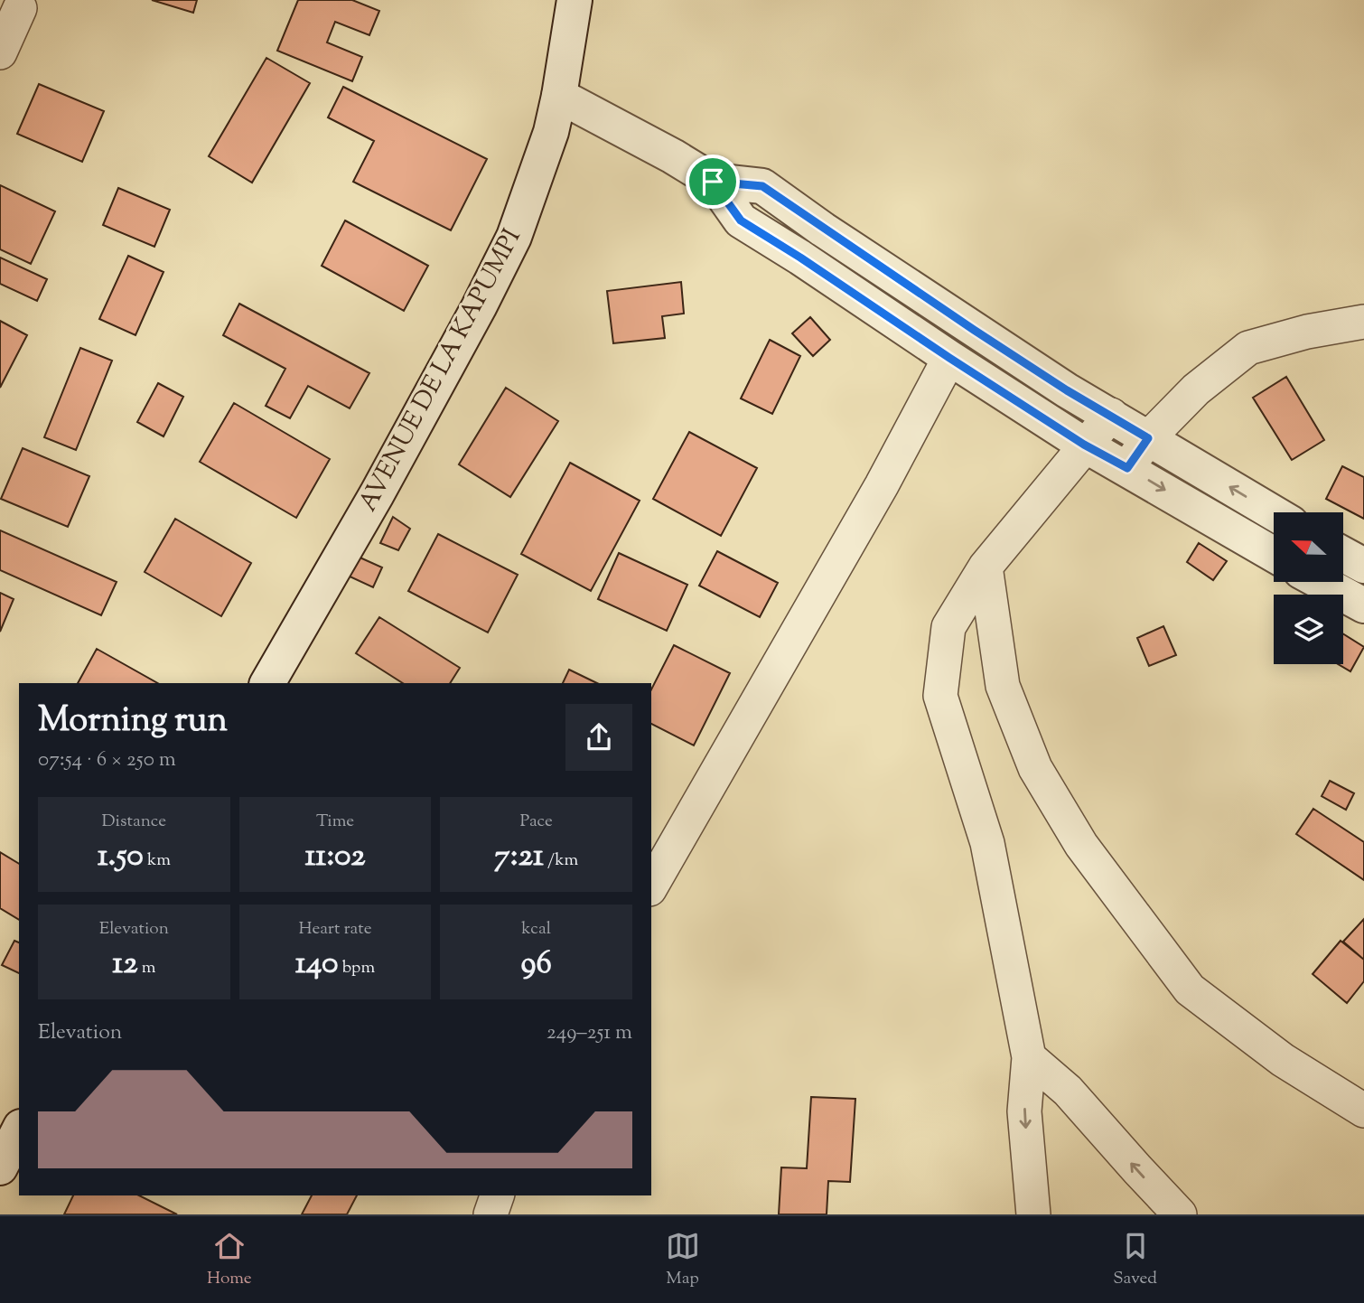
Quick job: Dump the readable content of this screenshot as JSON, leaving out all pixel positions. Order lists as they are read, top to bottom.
{
  "streets": {
    "street": ["AVENUE DE LA KAPUMPI"]
  },
  "north": "left",
  "page": {
    "heading": ["Morning run", "07:54 · 6 × 250 m"],
    "stats": [
      ["Distance", "1.50 km"],
      ["Time", "11:02"],
      ["Pace", "7:21 /km"],
      ["Elevation", "12 m"],
      ["Heart rate", "140 bpm"],
      ["kcal", "96"]
    ],
    "chart": ["Elevation", "249–251 m"],
    "tabs": ["Home", "Map", "Saved"]
  }
}
